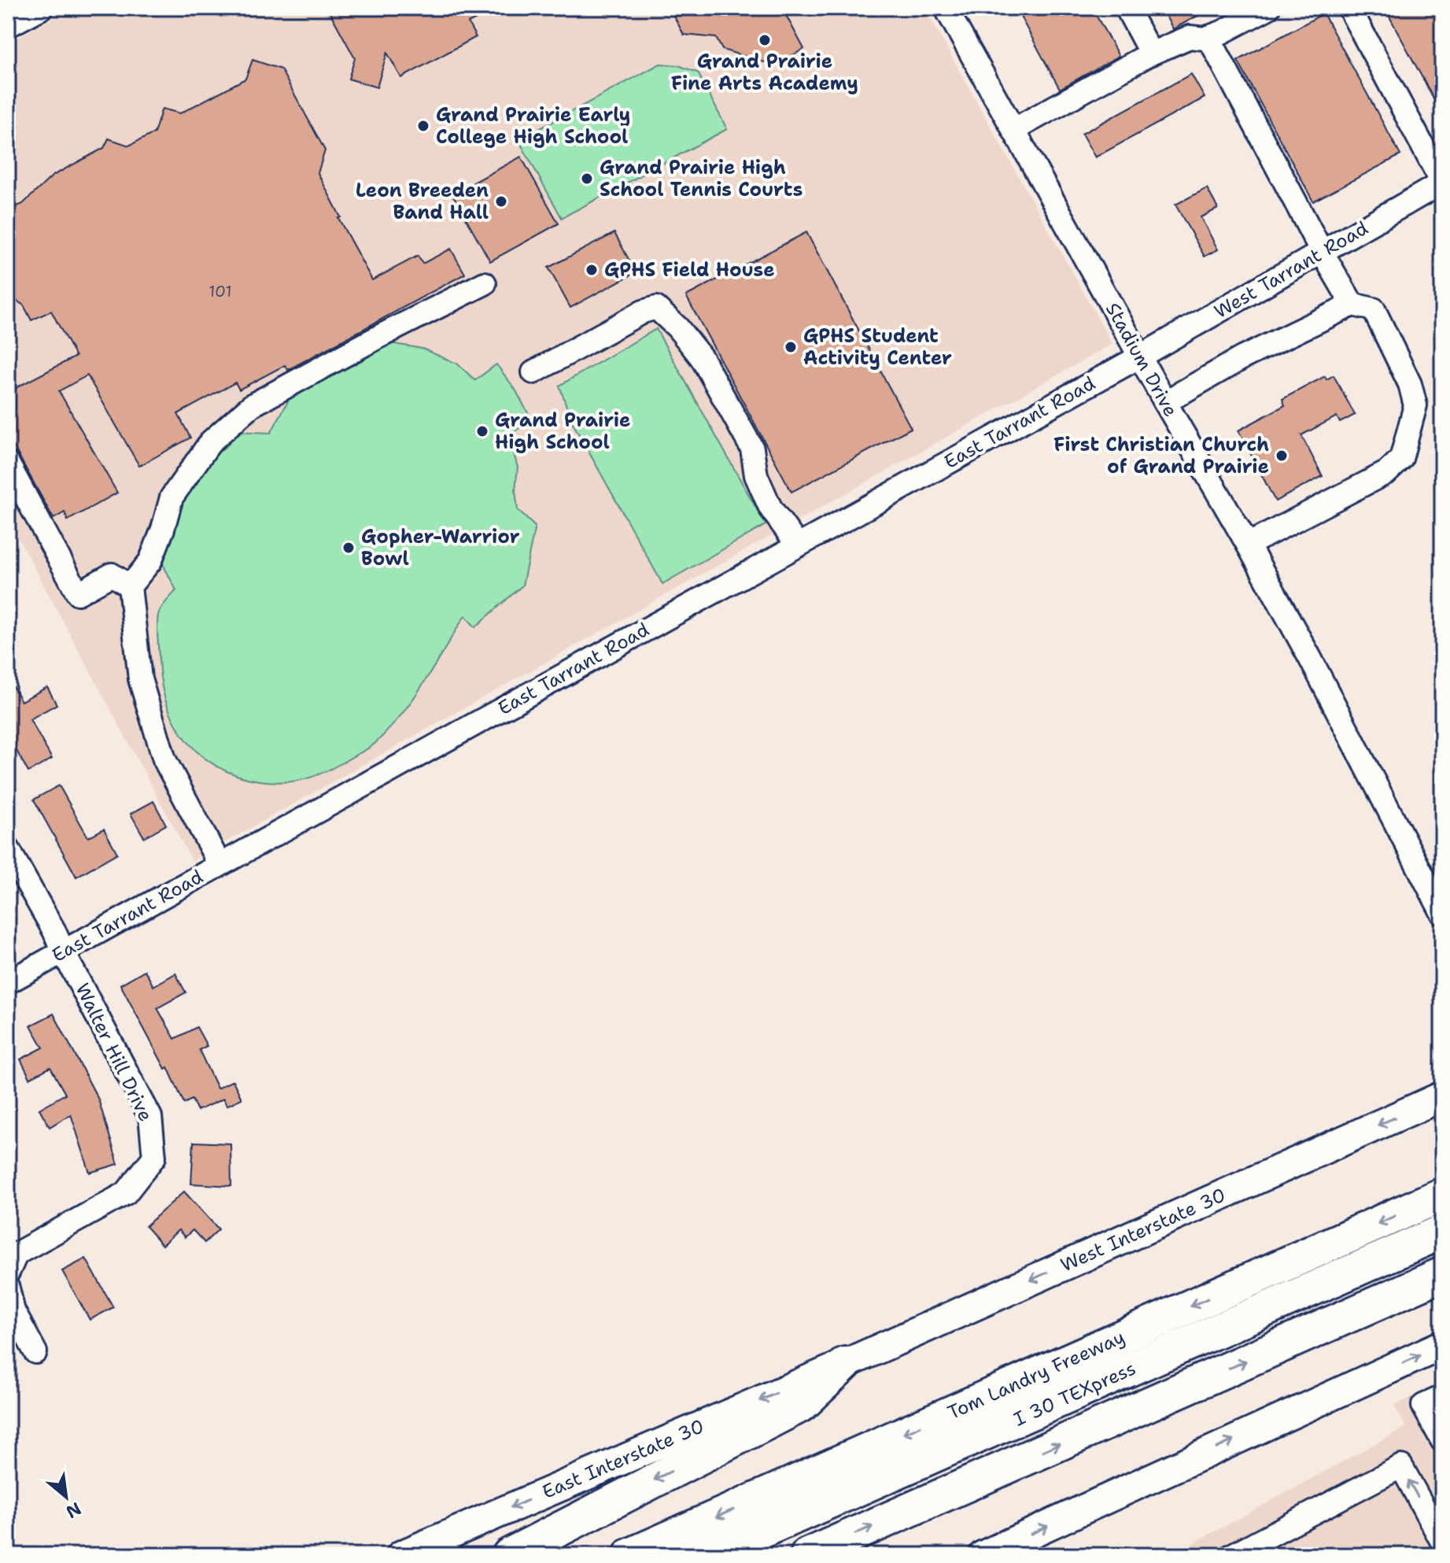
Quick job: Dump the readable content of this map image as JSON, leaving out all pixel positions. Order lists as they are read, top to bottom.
{
  "streets": {
    "highway": ["Tom Landry Freeway", "I 30 TEXpress"],
    "main road": ["West Interstate 30", "East Interstate 30"],
    "street": [
      "West Tarrant Road",
      "Stadium Drive",
      "East Tarrant Road",
      "Walter Hill Drive"
    ]
  },
  "crossings": [
    ["West Tarrant Road", "Stadium Drive"],
    ["West Tarrant Road", "East Tarrant Road"],
    ["Stadium Drive", "East Tarrant Road"],
    ["East Tarrant Road", "Walter Hill Drive"],
    ["West Interstate 30", "East Interstate 30"]
  ],
  "one_way": ["East Interstate 30"],
  "places": [
    "Grand Prairie Fine Arts Academy",
    "Grand Prairie Early College High School",
    "Grand Prairie High School Tennis Courts",
    "Leon Breeden Band Hall",
    "GPHS Field House",
    "GPHS Student Activity Center",
    "Grand Prairie High School",
    "First Christian Church of Grand Prairie",
    "Gopher-Warrior Bowl"
  ],
  "house_numbers": ["101"],
  "north": "bottom right"
}
